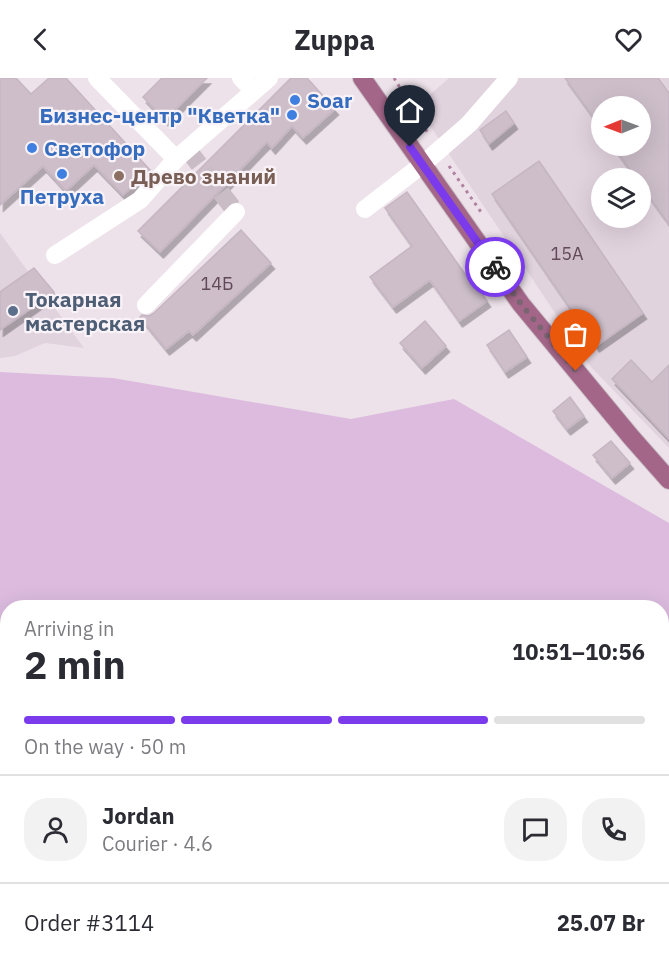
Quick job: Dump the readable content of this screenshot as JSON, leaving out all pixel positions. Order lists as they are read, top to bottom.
{
  "places": [
    "Soar",
    "Бизнес-центр \"Кветка\"",
    "Светофор",
    "Петруха",
    "Древо знаний",
    "Токарная мастерская"
  ],
  "house_numbers": ["15А", "14Б"],
  "north": "left",
  "page": {
    "header": "Zuppa",
    "heading": ["2 min", "Arriving in", "10:51–10:56"],
    "panel": [
      "Jordan",
      "Courier · 4.6",
      "Order #3114",
      "25.07 Br"
    ],
    "bar": "On the way · 50 m"
  }
}
